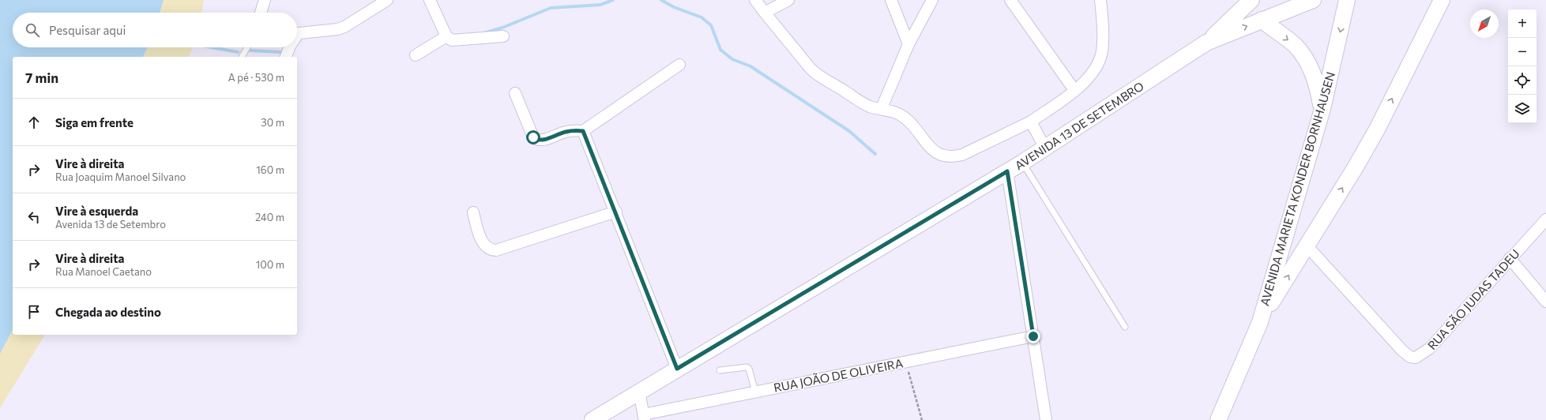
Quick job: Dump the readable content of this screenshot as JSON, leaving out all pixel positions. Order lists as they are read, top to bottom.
{
  "streets": {
    "main road": ["AVENIDA 13 DE SETEMBRO", "AVENIDA MARIETA KONDER BORNHAUSEN"],
    "street": ["RUA SÃO JUDAS TADEU", "RUA JOÃO DE OLIVEIRA"]
  },
  "crossings": [
    ["AVENIDA MARIETA KONDER BORNHAUSEN", "RUA SÃO JUDAS TADEU"]
  ],
  "north": "bottom left",
  "page": {
    "map_buttons": ["+", "−"],
    "search": "Pesquisar aqui",
    "heading": ["7 min", "A pé · 530 m"],
    "list": [
      ["Siga em frente", "30 m"],
      ["Vire à direita", "Rua Joaquim Manoel Silvano", "160 m"],
      ["Vire à esquerda", "Avenida 13 de Setembro", "240 m"],
      ["Vire à direita", "Rua Manoel Caetano", "100 m"],
      "Chegada ao destino"
    ]
  }
}
